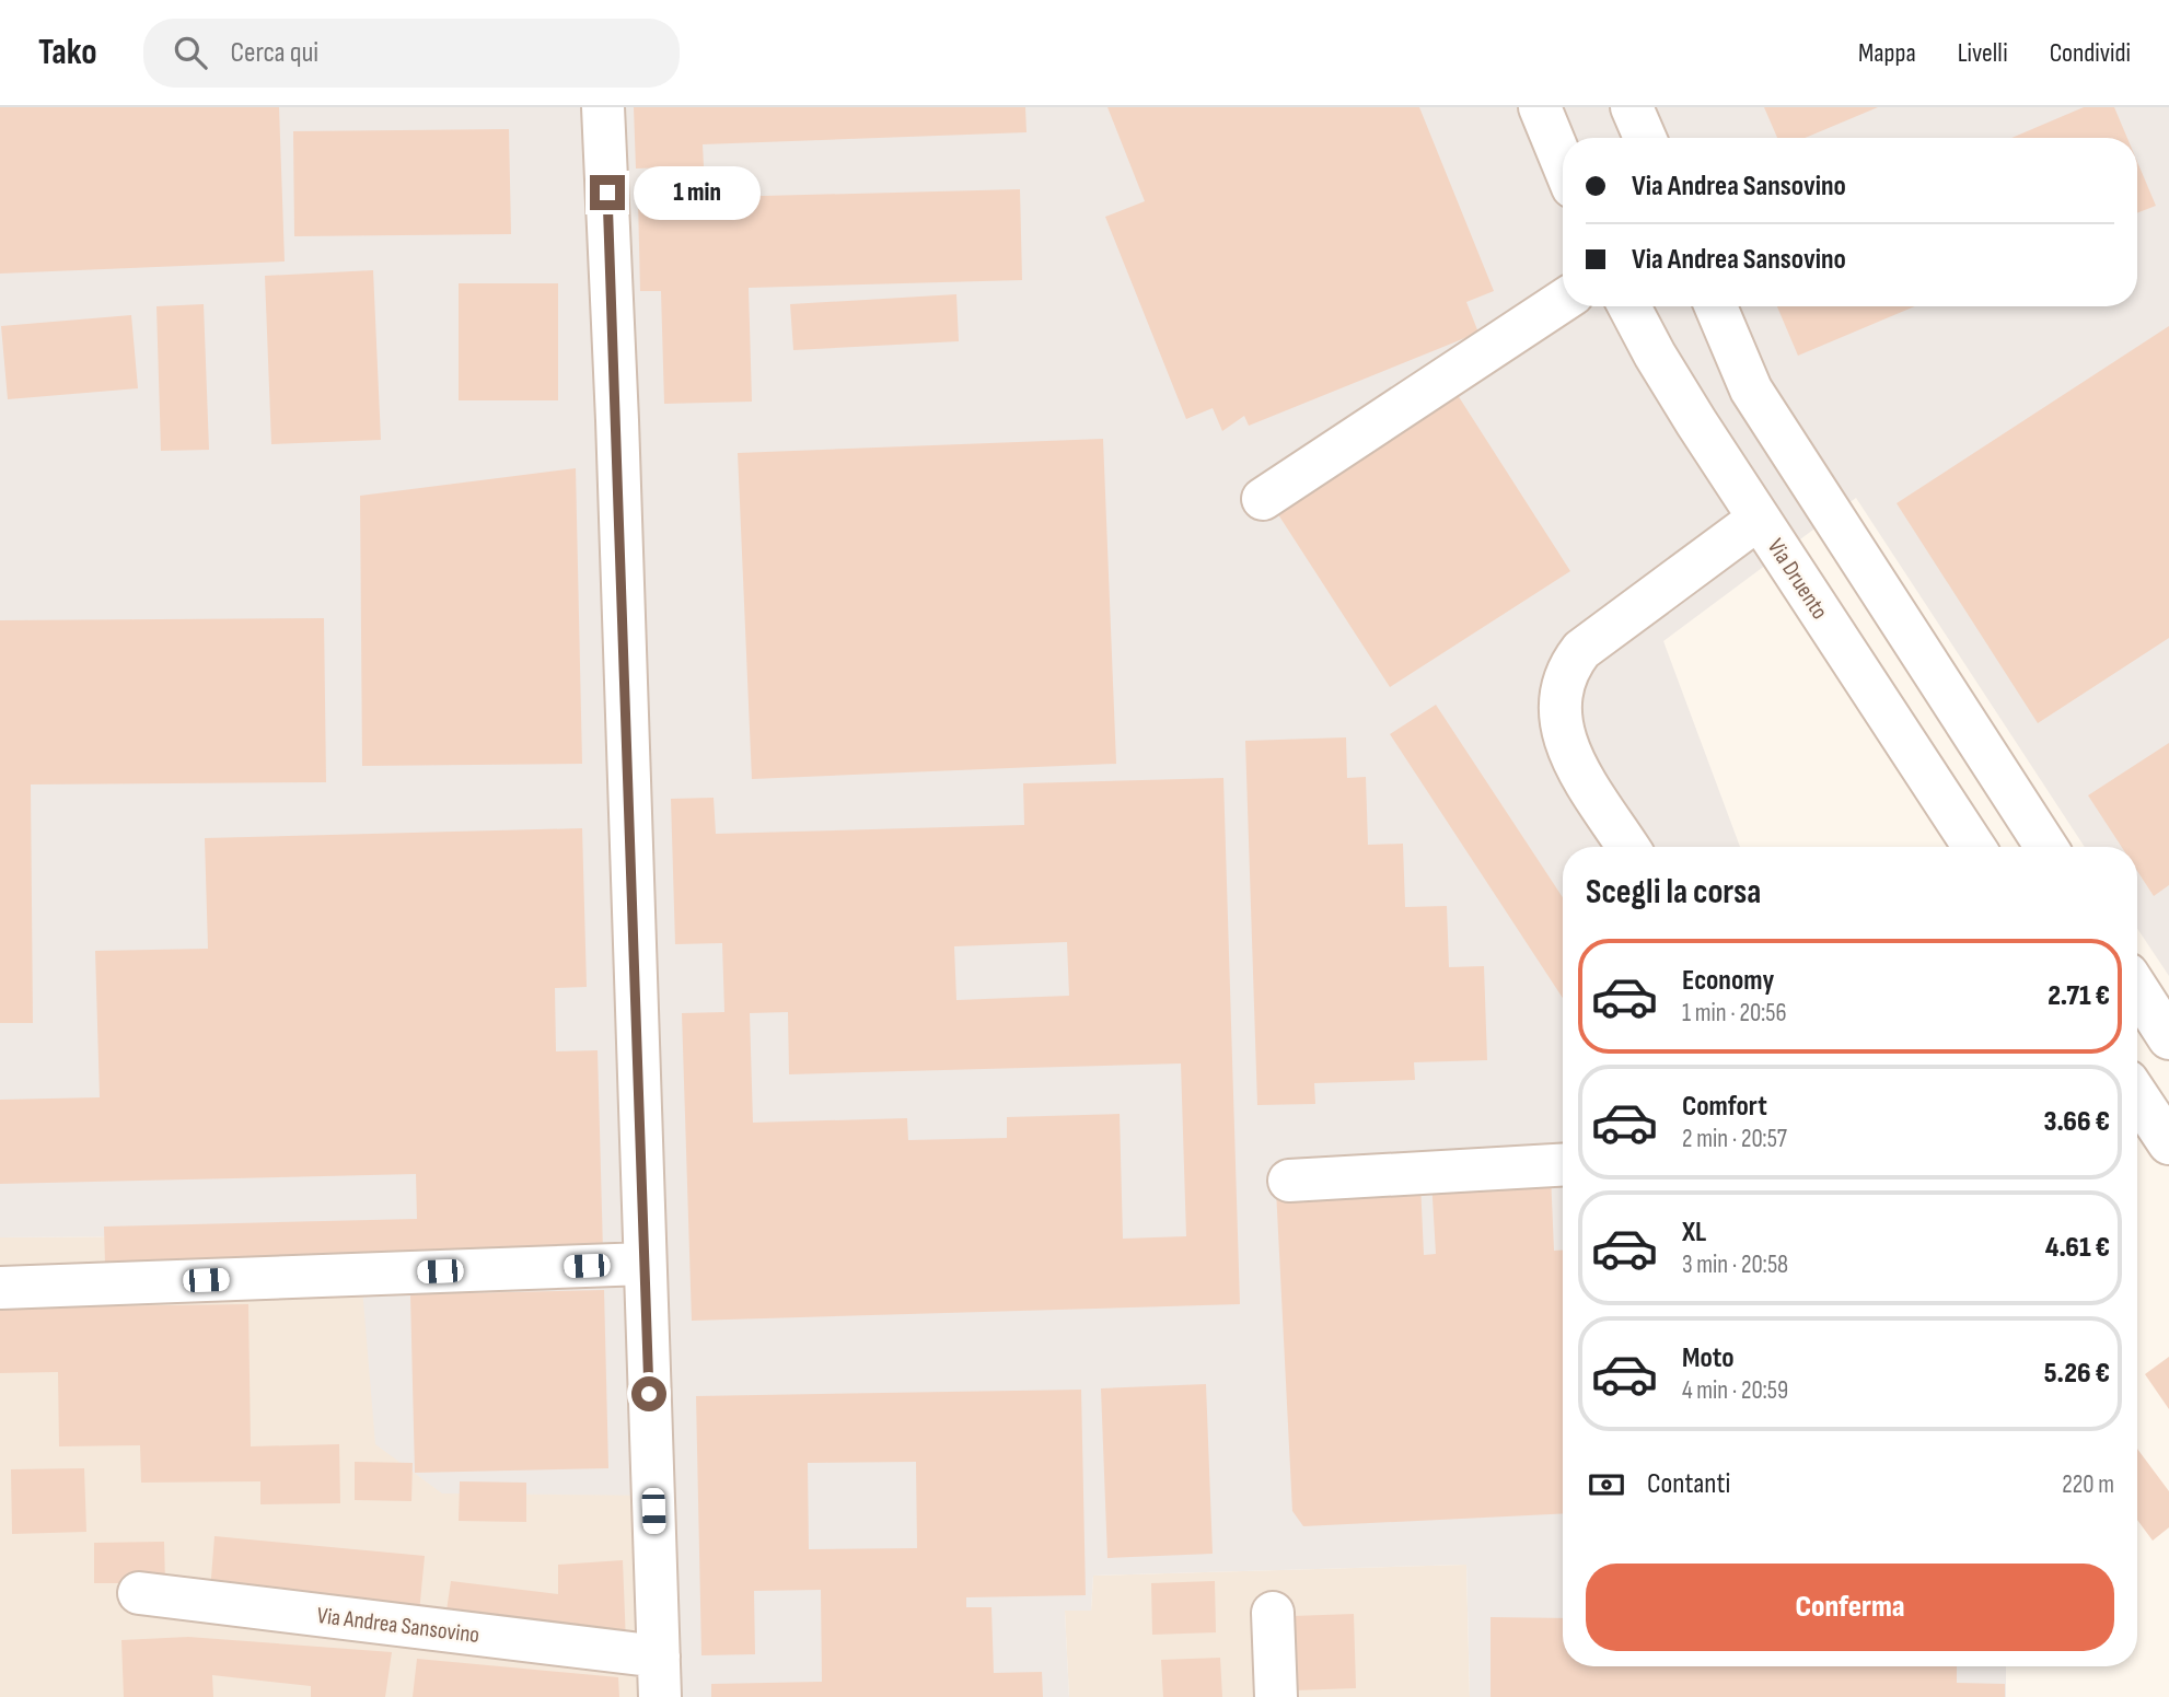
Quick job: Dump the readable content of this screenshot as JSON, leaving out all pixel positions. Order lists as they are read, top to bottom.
{
  "streets": {
    "street": ["Via Druento", "Via Andrea Sansovino"]
  },
  "page": {
    "header": "Tako",
    "search": "Cerca qui",
    "nav": ["Mappa", "Livelli", "Condividi"],
    "banner": ["Via Andrea Sansovino", "Via Andrea Sansovino"],
    "bubble": "1 min",
    "heading": "Scegli la corsa",
    "list": [
      {
        "name": "Economy",
        "note": "1 min · 20:56",
        "value": "2.71 €"
      },
      {
        "name": "Comfort",
        "note": "2 min · 20:57",
        "value": "3.66 €"
      },
      {
        "name": "XL",
        "note": "3 min · 20:58",
        "value": "4.61 €"
      },
      {
        "name": "Moto",
        "note": "4 min · 20:59",
        "value": "5.26 €"
      }
    ],
    "pay": ["Contanti", "220 m"],
    "buttons": "Conferma"
  }
}
